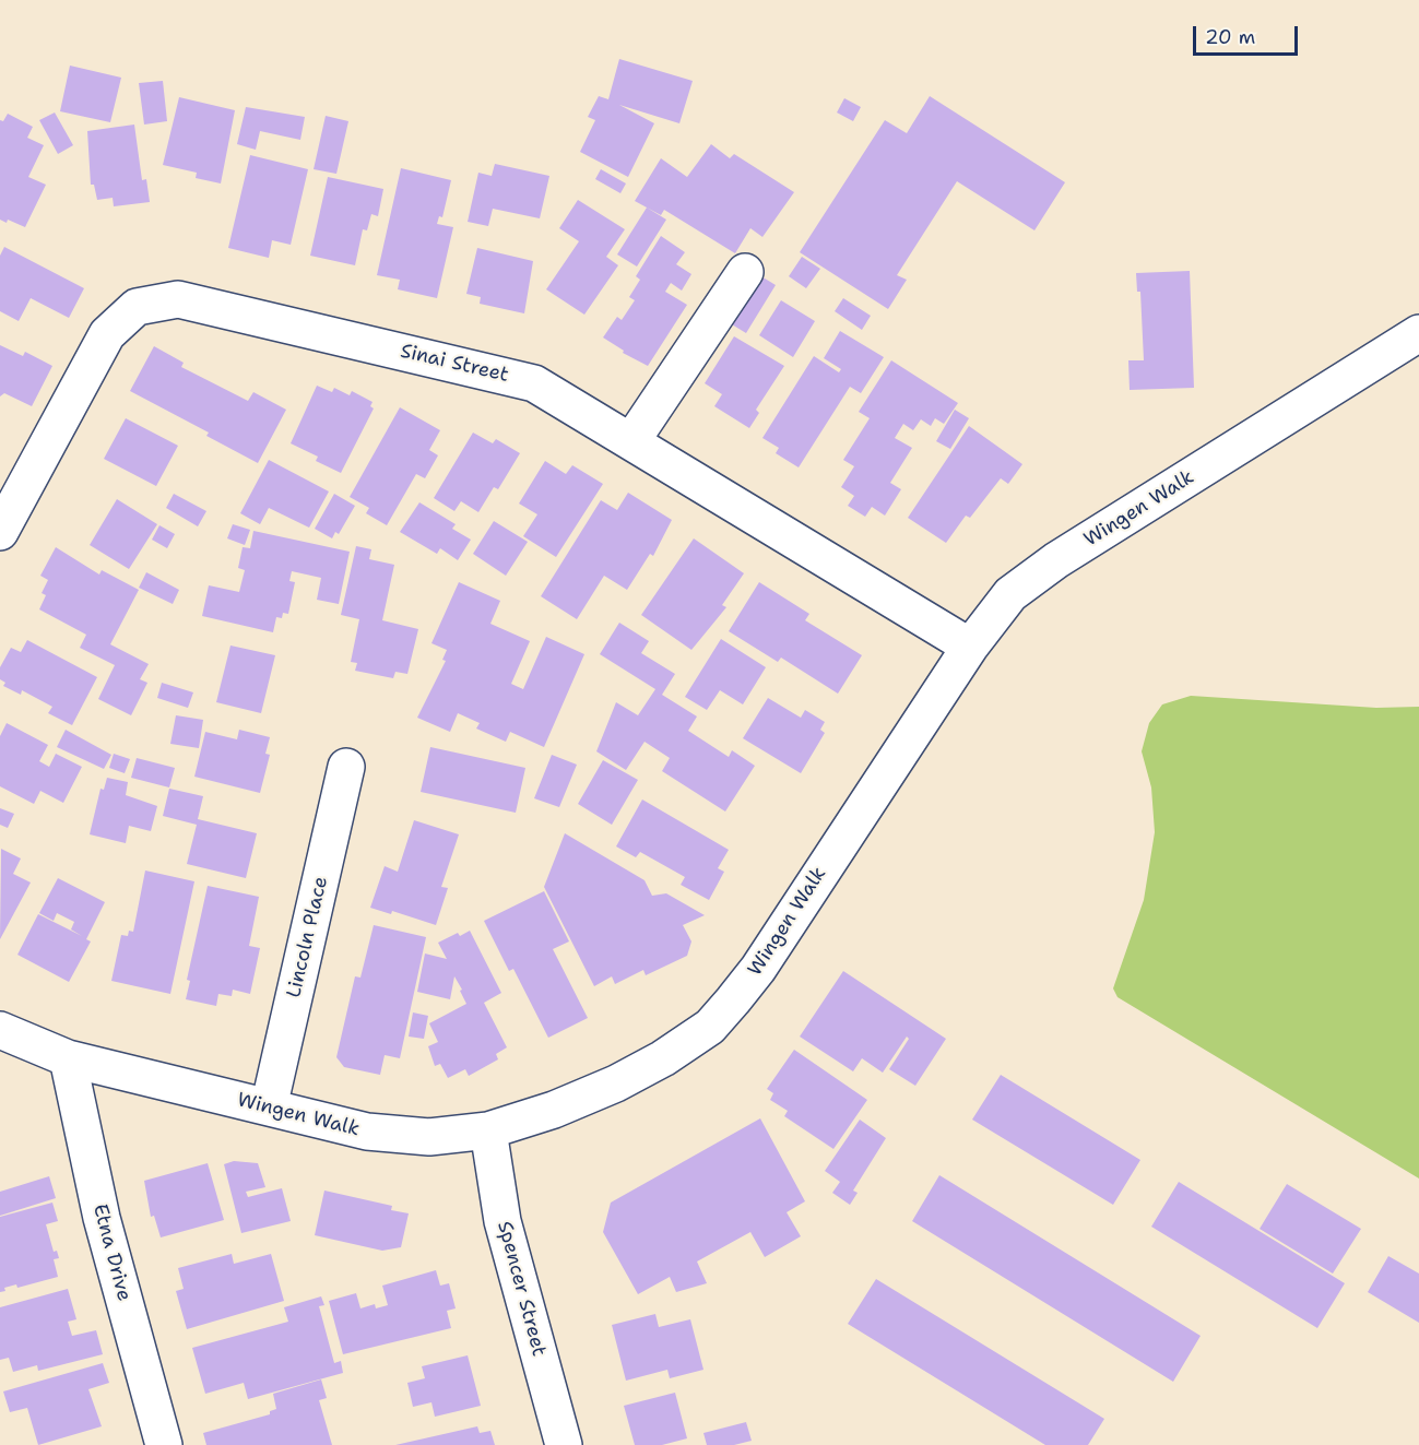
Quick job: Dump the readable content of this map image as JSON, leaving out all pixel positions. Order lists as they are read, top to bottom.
{
  "streets": {
    "street": [
      "Sinai Street",
      "Wingen Walk",
      "Lincoln Place",
      "Etna Drive",
      "Spencer Street"
    ]
  },
  "crossings": [
    ["Sinai Street", "Wingen Walk"],
    ["Wingen Walk", "Lincoln Place"],
    ["Wingen Walk", "Etna Drive"],
    ["Wingen Walk", "Spencer Street"]
  ],
  "scale_bar": "20 m"
}
